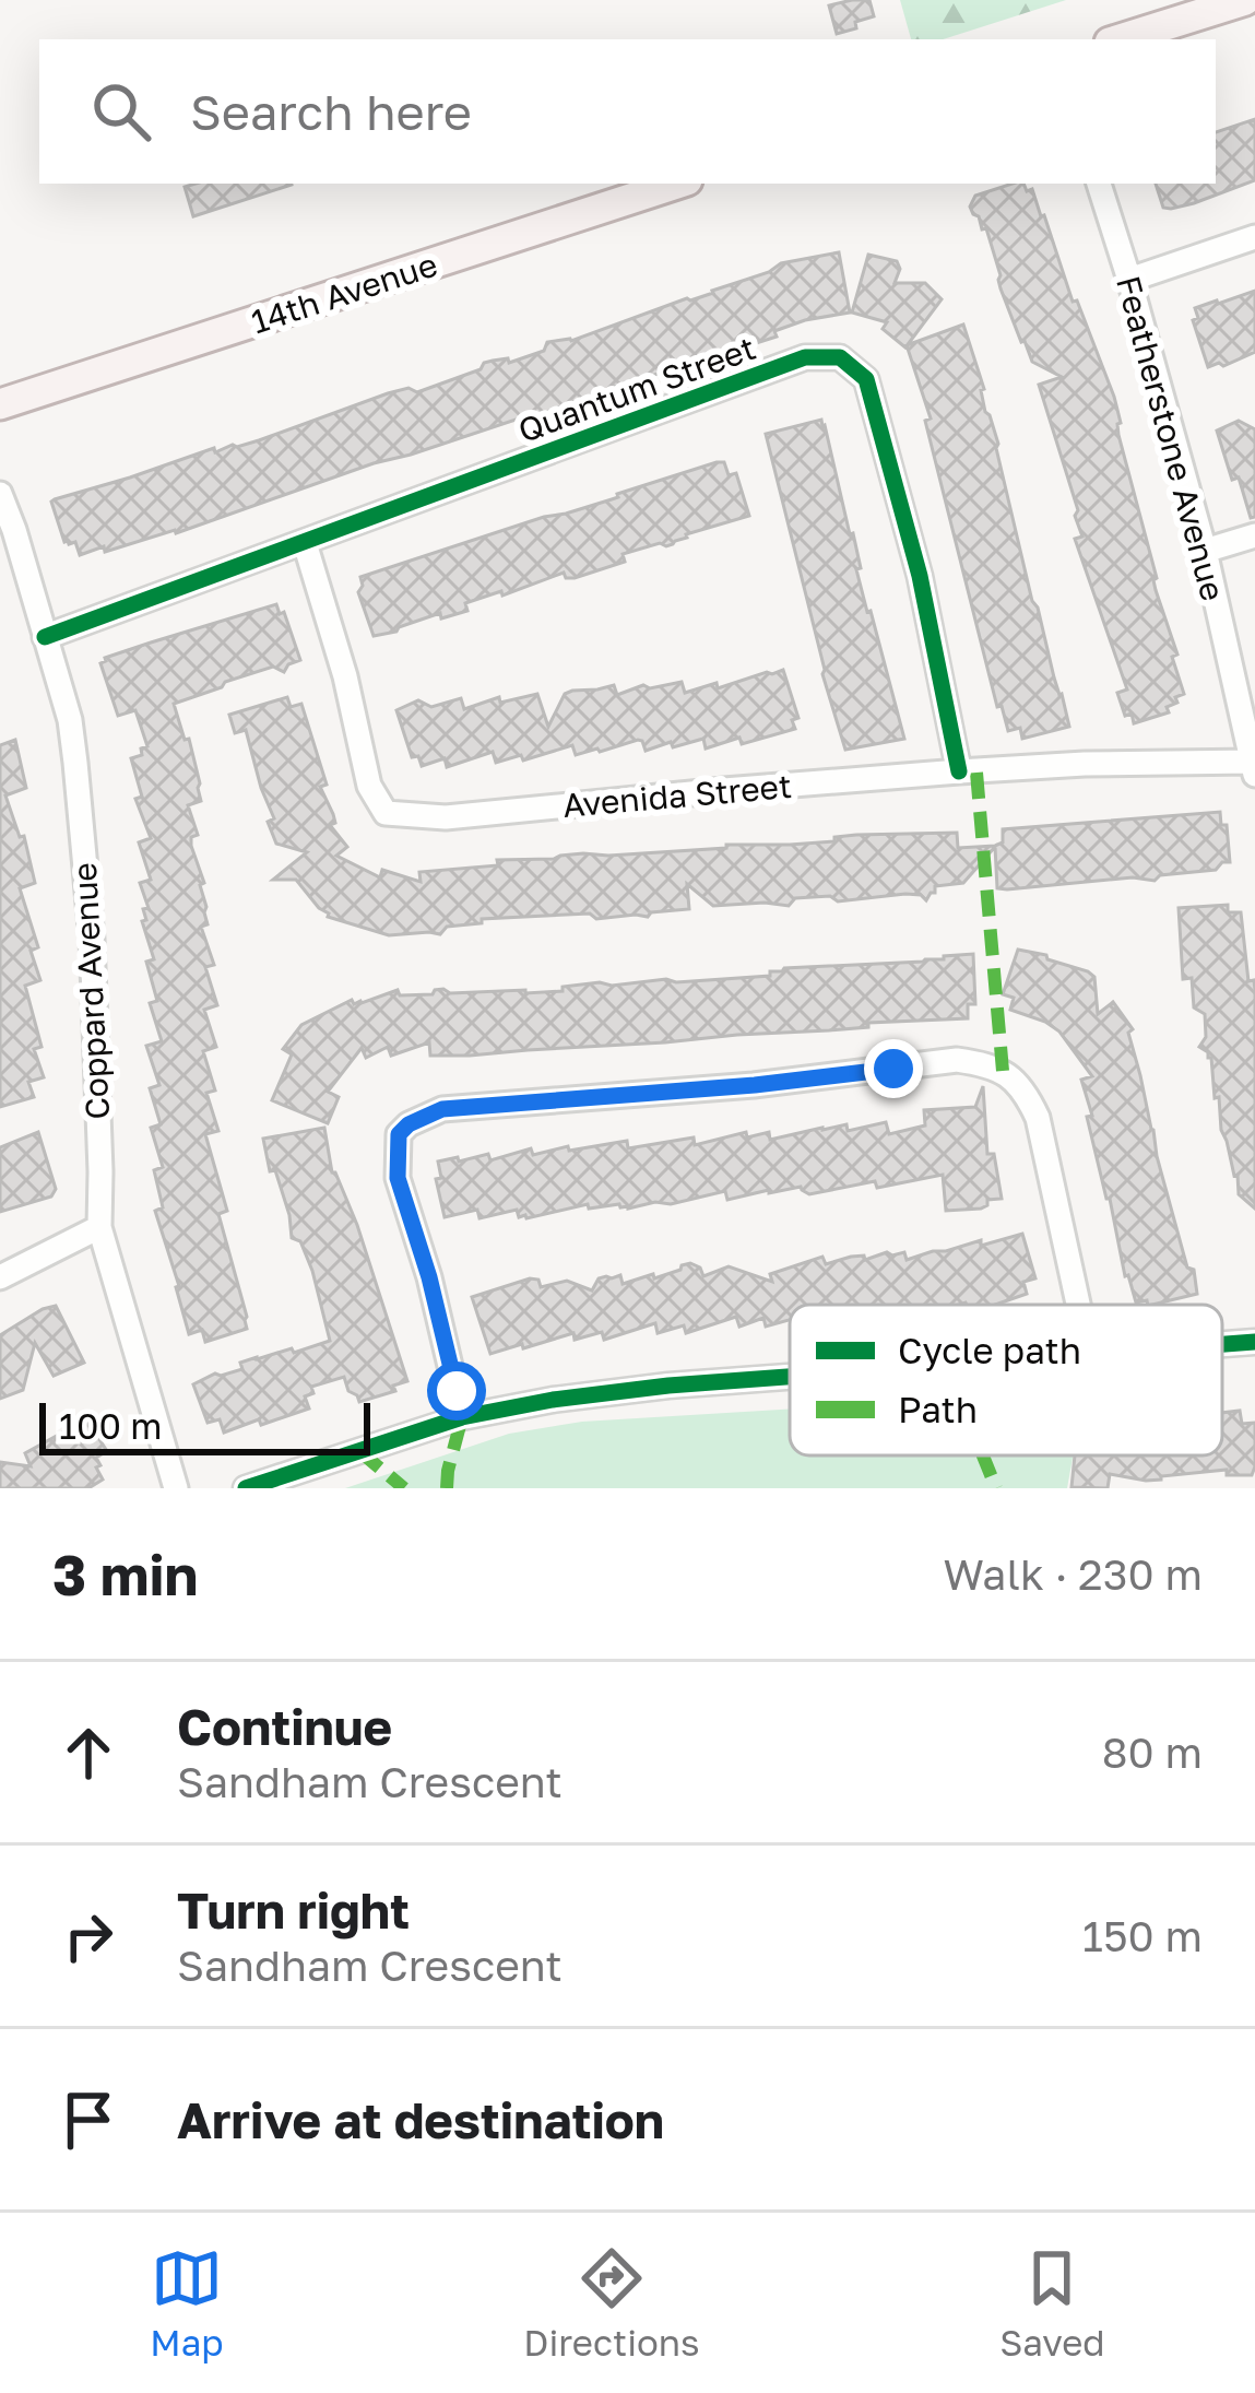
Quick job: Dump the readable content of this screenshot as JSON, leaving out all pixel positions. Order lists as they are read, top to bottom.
{
  "streets": {
    "main road": ["14th Avenue"],
    "street": [
      "Quantum Street",
      "Featherstone Avenue",
      "Avenida Street",
      "Coppard Avenue"
    ]
  },
  "crossings": [
    ["Quantum Street", "Avenida Street"],
    ["Quantum Street", "Coppard Avenue"],
    ["Featherstone Avenue", "Avenida Street"]
  ],
  "legend": ["Cycle path", "Path"],
  "scale_bar": "100 m",
  "page": {
    "search": "Search here",
    "scale": "100 m",
    "heading": ["3 min", "Walk · 230 m"],
    "list": [
      ["Continue", "Sandham Crescent", "80 m"],
      ["Turn right", "Sandham Crescent", "150 m"],
      "Arrive at destination"
    ],
    "nav": ["Map", "Directions", "Saved"]
  }
}
